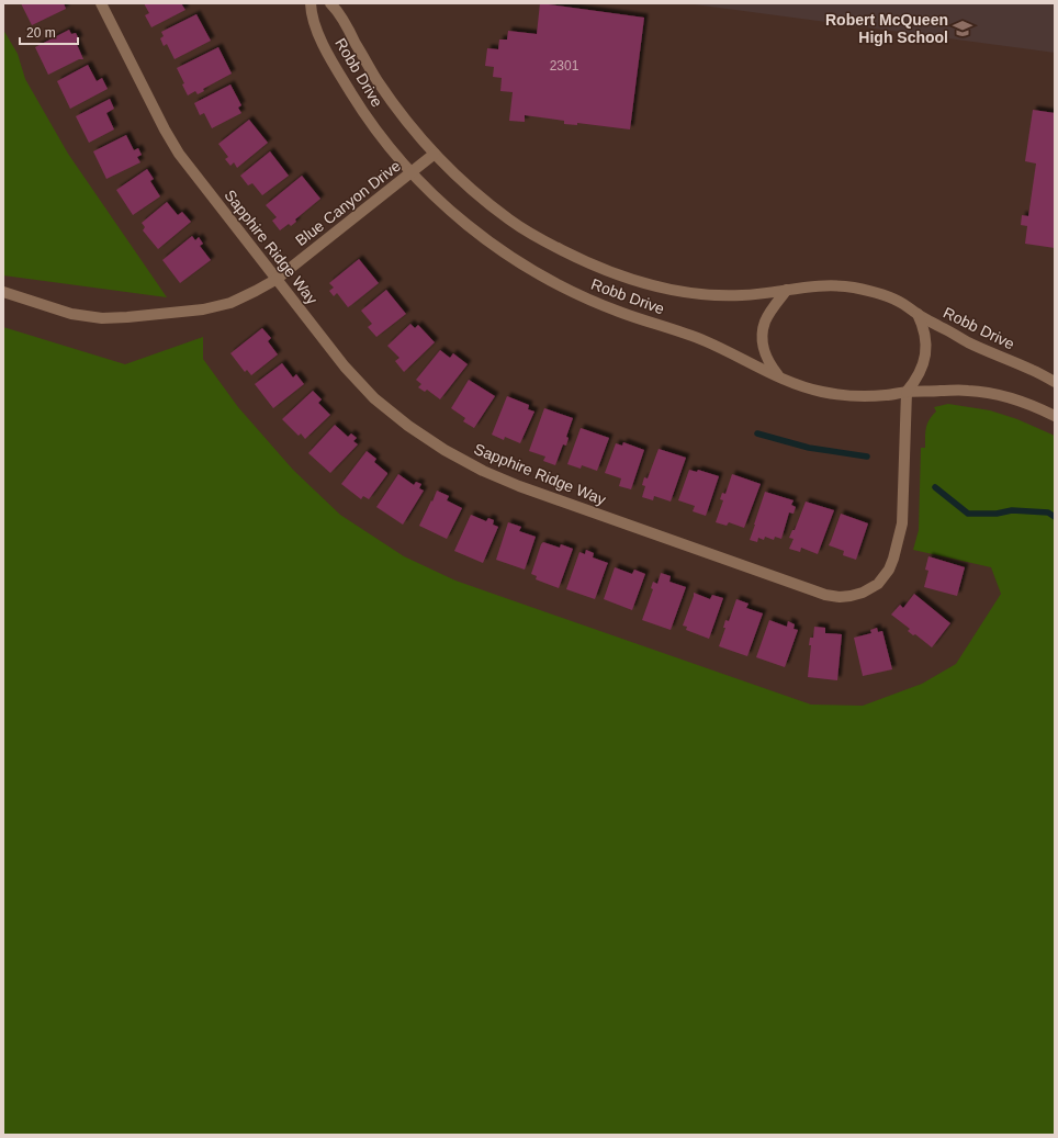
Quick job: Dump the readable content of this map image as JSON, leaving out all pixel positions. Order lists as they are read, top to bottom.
{
  "streets": {
    "street": ["Robb Drive", "Blue Canyon Drive", "Sapphire Ridge Way"]
  },
  "crossings": [
    ["Robb Drive", "Blue Canyon Drive"],
    ["Robb Drive", "Sapphire Ridge Way"],
    ["Blue Canyon Drive", "Sapphire Ridge Way"]
  ],
  "places": {
    "school or university": ["Robert McQueen High School"]
  },
  "house_numbers": ["2301"],
  "scale_bar": "20 m"
}
